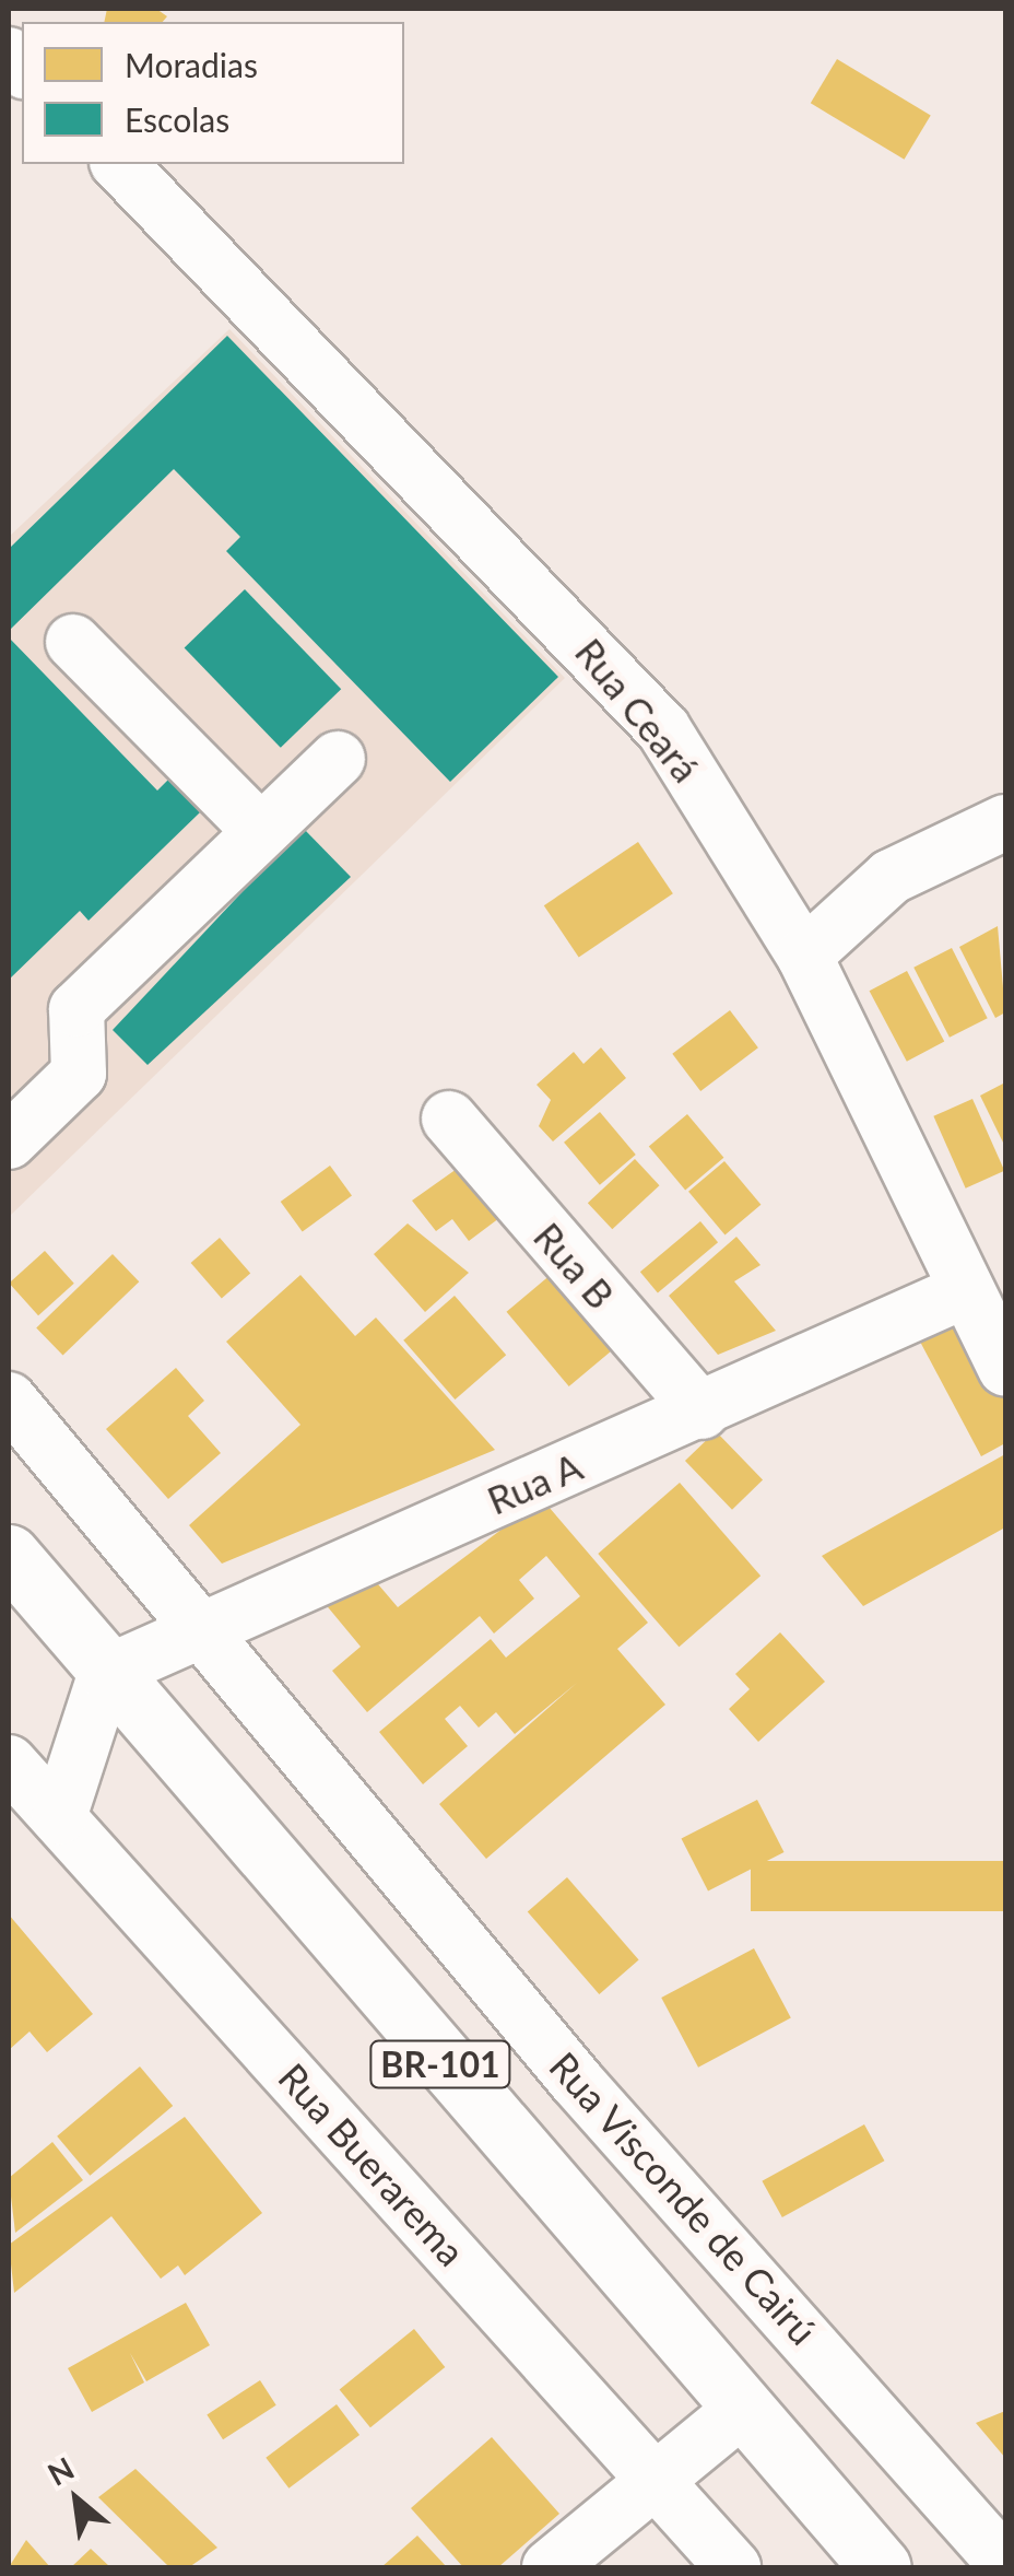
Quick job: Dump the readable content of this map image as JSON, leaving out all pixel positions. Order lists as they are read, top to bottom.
{
  "streets": {
    "highway": ["BR-101"],
    "street": [
      "Rua Ceará",
      "Rua B",
      "Rua A",
      "Rua Buerarema",
      "Rua Visconde de Cairú"
    ]
  },
  "crossings": [
    ["Rua Ceará", "Rua A"],
    ["Rua B", "Rua A"],
    ["Rua A", "BR-101"],
    ["Rua A", "Rua Visconde de Cairú"]
  ],
  "legend": ["Moradias", "Escolas"],
  "north": "top left"
}
